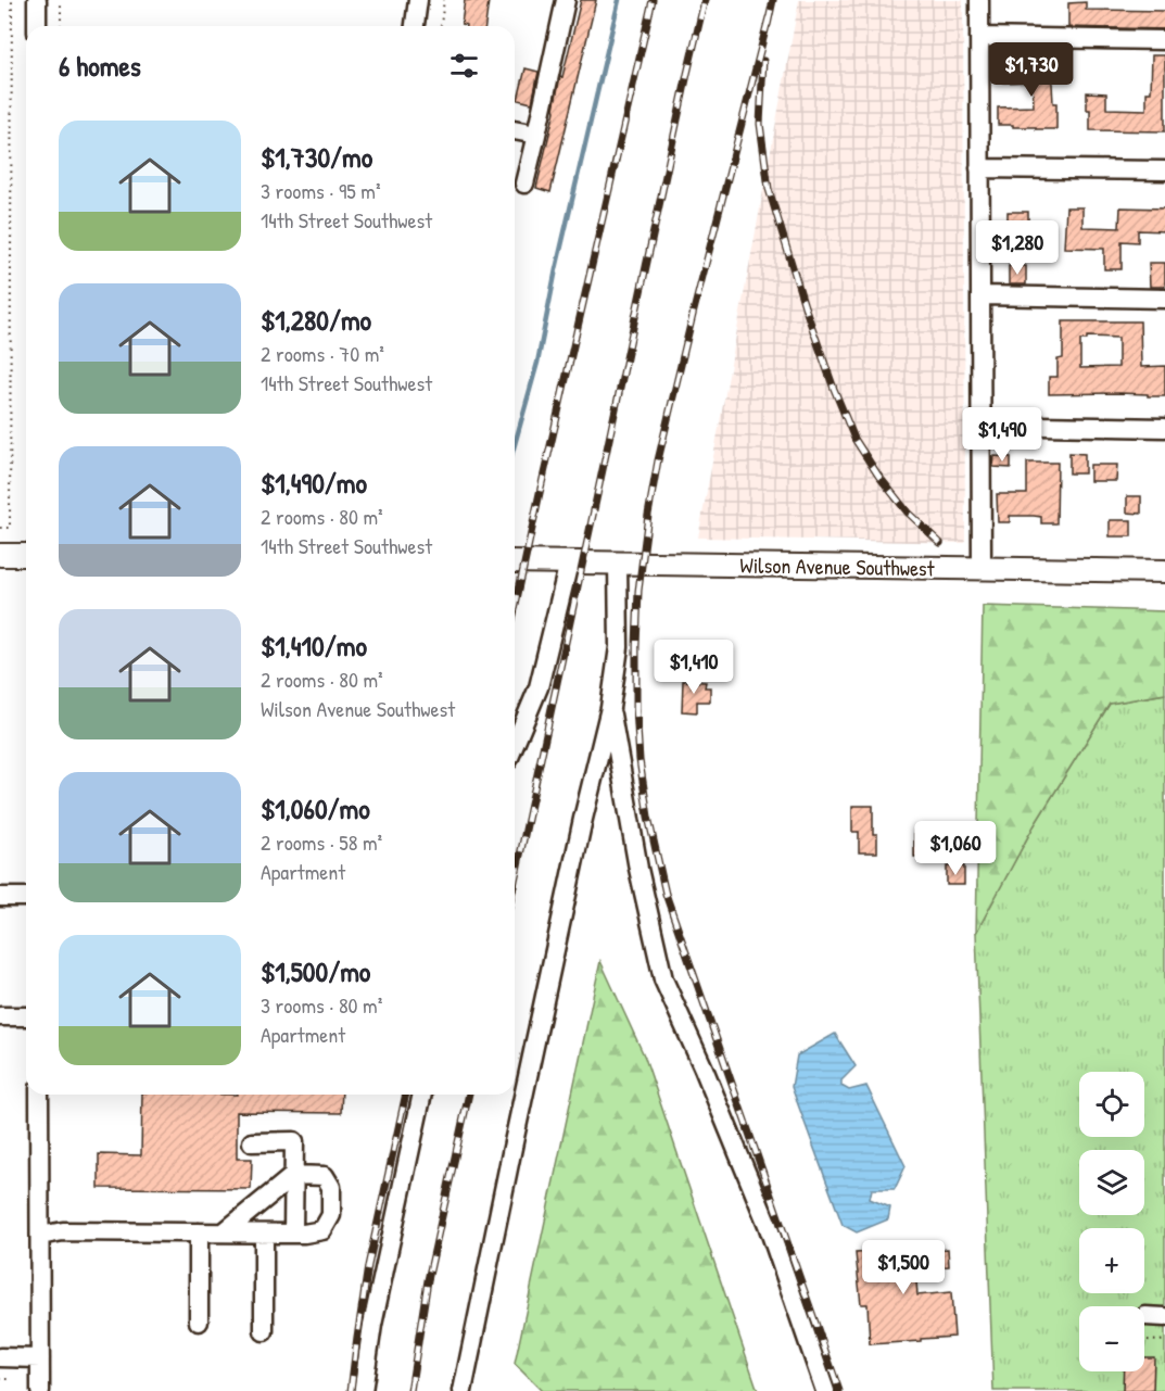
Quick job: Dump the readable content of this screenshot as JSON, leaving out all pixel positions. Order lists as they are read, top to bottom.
{
  "streets": {
    "main road": ["Wilson Avenue Southwest"]
  },
  "page": {
    "heading": "6 homes",
    "price": [
      "$1,730",
      "$1,280",
      "$1,490",
      "$1,410",
      "$1,060",
      "$1,500"
    ],
    "list": [
      {
        "name": "$1,730/mo",
        "note": "3 rooms · 95 m² · 14th Street Southwest"
      },
      {
        "name": "$1,280/mo",
        "note": "2 rooms · 70 m² · 14th Street Southwest"
      },
      {
        "name": "$1,490/mo",
        "note": "2 rooms · 80 m² · 14th Street Southwest"
      },
      {
        "name": "$1,410/mo",
        "note": "2 rooms · 80 m² · Wilson Avenue Southwest"
      },
      {
        "name": "$1,060/mo",
        "note": "2 rooms · 58 m² · Apartment"
      },
      {
        "name": "$1,500/mo",
        "note": "3 rooms · 80 m² · Apartment"
      }
    ],
    "map_buttons": ["+", "−"]
  }
}
